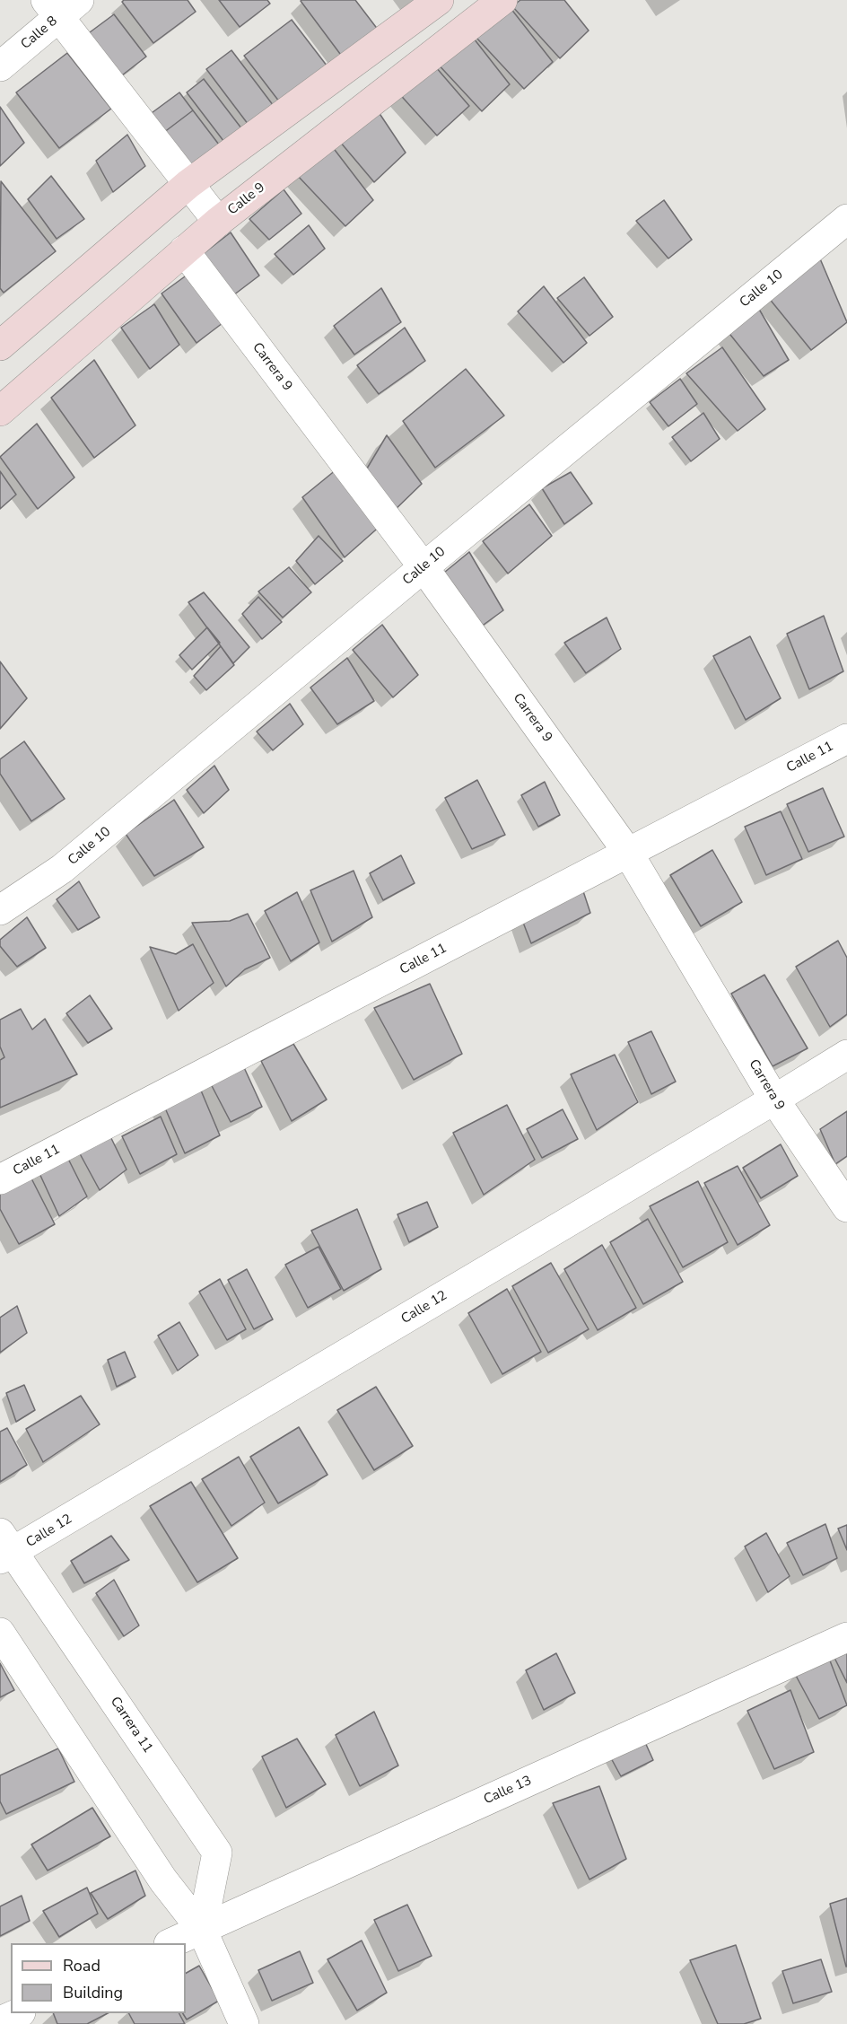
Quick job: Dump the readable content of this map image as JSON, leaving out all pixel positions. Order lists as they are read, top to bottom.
{
  "streets": {
    "street": [
      "Calle 8",
      "Calle 9",
      "Calle 10",
      "Carrera 9",
      "Calle 11",
      "Calle 12",
      "Carrera 11",
      "Calle 13"
    ]
  },
  "crossings": [
    ["Calle 9", "Carrera 9"],
    ["Calle 10", "Carrera 9"],
    ["Carrera 9", "Calle 11"],
    ["Carrera 9", "Calle 12"],
    ["Calle 12", "Carrera 11"],
    ["Carrera 11", "Calle 13"]
  ],
  "legend": ["Road", "Building"]
}
